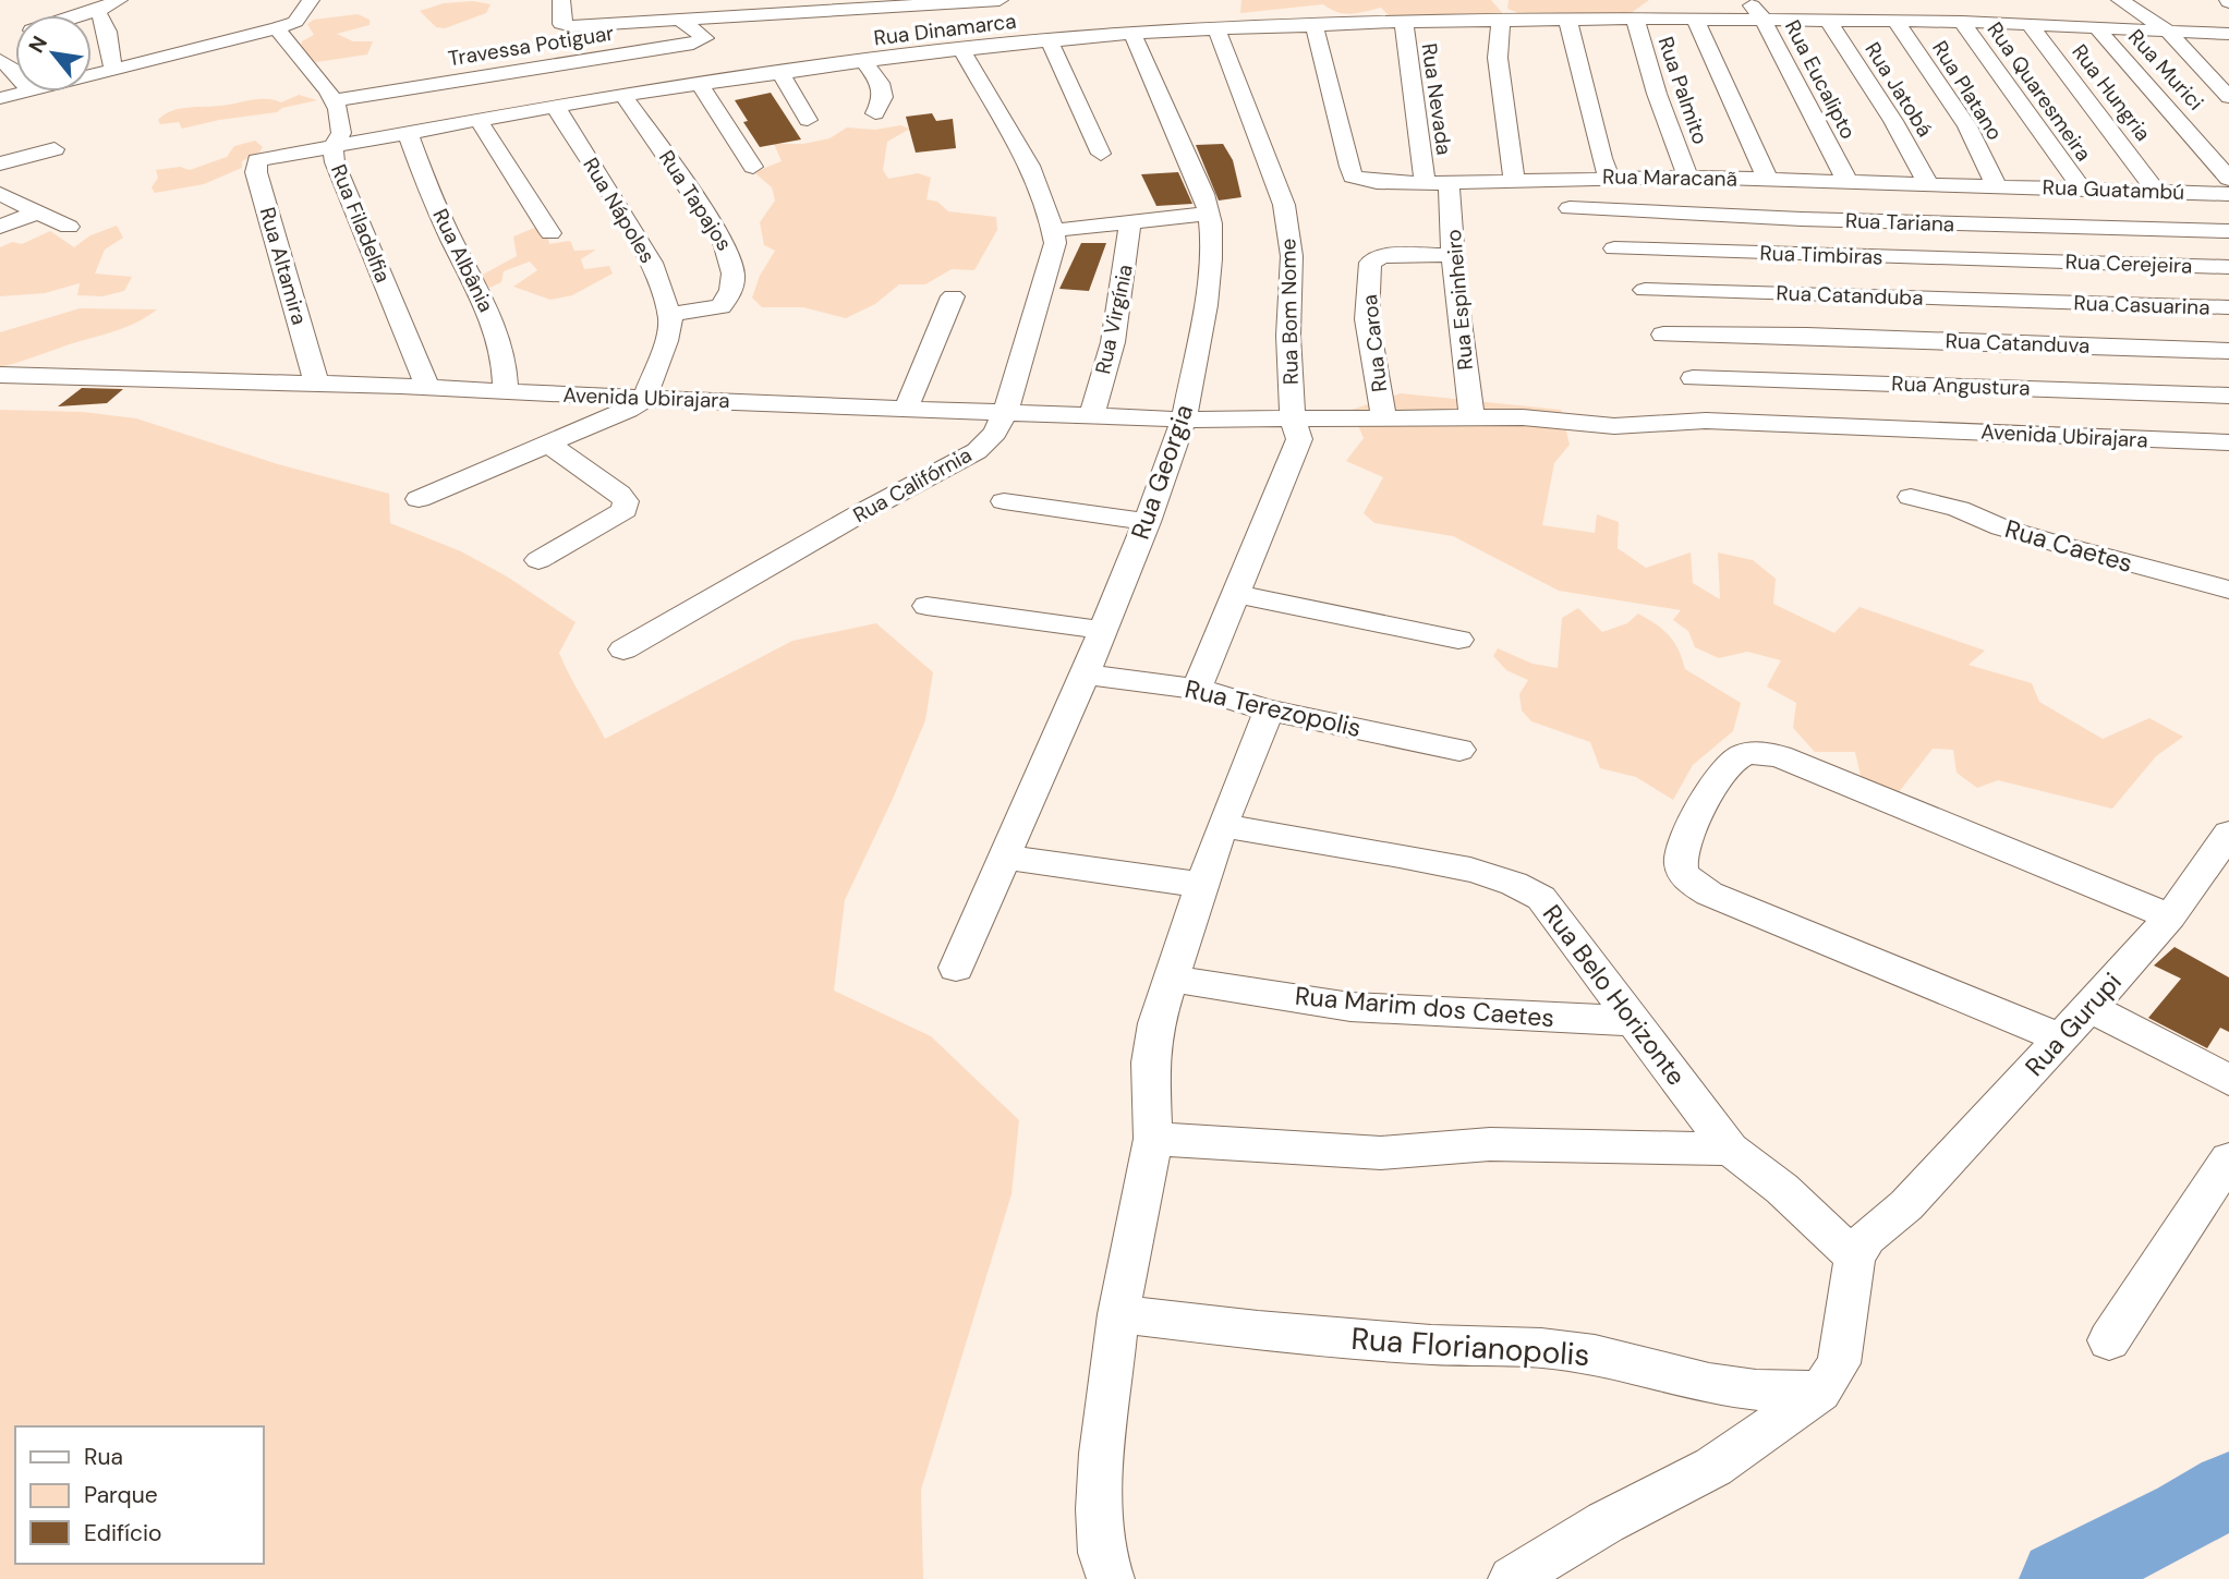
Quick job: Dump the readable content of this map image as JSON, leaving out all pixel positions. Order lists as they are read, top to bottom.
{
  "streets": {
    "street": [
      "Rua Dinamarca",
      "Travessa Potiguar",
      "Rua Murici",
      "Rua Eucalipto",
      "Rua Jatobá",
      "Rua Palmito",
      "Rua Platano",
      "Rua Quaresmeira",
      "Rua Hungria",
      "Rua Nevada",
      "Rua Maracanã",
      "Rua Guatambú",
      "Rua Tapajos",
      "Rua Nápoles",
      "Rua Tariana",
      "Rua Filadelfia",
      "Rua Timbiras",
      "Rua Albânia",
      "Rua Cerejeira",
      "Rua Altamira",
      "Rua Catanduba",
      "Rua Espinheiro",
      "Rua Casuarina",
      "Rua Bom Nome",
      "Rua Virgínia",
      "Rua Caroa",
      "Rua Catanduva",
      "Rua Angustura",
      "Avenida Ubirajara",
      "Rua Georgia",
      "Rua Califórnia",
      "Rua Caetes",
      "Rua Terezopolis",
      "Rua Belo Horizonte",
      "Rua Marim dos Caetes",
      "Rua Gurupi",
      "Rua Florianopolis"
    ]
  },
  "crossings": [
    ["Rua Dinamarca", "Rua Murici"],
    ["Rua Dinamarca", "Rua Eucalipto"],
    ["Rua Dinamarca", "Rua Jatobá"],
    ["Rua Dinamarca", "Rua Palmito"],
    ["Rua Dinamarca", "Rua Platano"],
    ["Rua Dinamarca", "Rua Quaresmeira"],
    ["Rua Dinamarca", "Rua Hungria"],
    ["Rua Dinamarca", "Rua Nevada"],
    ["Rua Dinamarca", "Rua Maracanã"],
    ["Rua Dinamarca", "Rua Tapajos"],
    ["Rua Dinamarca", "Rua Nápoles"],
    ["Rua Dinamarca", "Rua Filadelfia"],
    ["Rua Dinamarca", "Rua Albânia"],
    ["Rua Dinamarca", "Rua Altamira"],
    ["Rua Dinamarca", "Rua Bom Nome"],
    ["Rua Dinamarca", "Rua Georgia"],
    ["Rua Dinamarca", "Rua Califórnia"],
    ["Travessa Potiguar", "Rua Filadelfia"],
    ["Rua Eucalipto", "Rua Maracanã"],
    ["Rua Jatobá", "Rua Maracanã"],
    ["Rua Palmito", "Rua Maracanã"],
    ["Rua Platano", "Rua Maracanã"],
    ["Rua Platano", "Rua Guatambú"],
    ["Rua Quaresmeira", "Rua Guatambú"],
    ["Rua Hungria", "Rua Guatambú"],
    ["Rua Nevada", "Rua Maracanã"],
    ["Rua Maracanã", "Rua Guatambú"],
    ["Rua Maracanã", "Rua Espinheiro"],
    ["Rua Tapajos", "Rua Nápoles"],
    ["Rua Filadelfia", "Avenida Ubirajara"],
    ["Rua Timbiras", "Rua Cerejeira"],
    ["Rua Albânia", "Avenida Ubirajara"],
    ["Rua Altamira", "Avenida Ubirajara"],
    ["Rua Catanduba", "Rua Casuarina"],
    ["Rua Espinheiro", "Rua Caroa"],
    ["Rua Espinheiro", "Avenida Ubirajara"],
    ["Rua Bom Nome", "Avenida Ubirajara"],
    ["Rua Bom Nome", "Rua Terezopolis"],
    ["Rua Virgínia", "Avenida Ubirajara"],
    ["Rua Caroa", "Avenida Ubirajara"],
    ["Avenida Ubirajara", "Rua Georgia"],
    ["Avenida Ubirajara", "Rua Califórnia"],
    ["Rua Georgia", "Rua Terezopolis"],
    ["Rua Belo Horizonte", "Rua Marim dos Caetes"],
    ["Rua Belo Horizonte", "Rua Gurupi"]
  ],
  "legend": ["Rua", "Parque", "Edifício"],
  "north": "top left"
}
